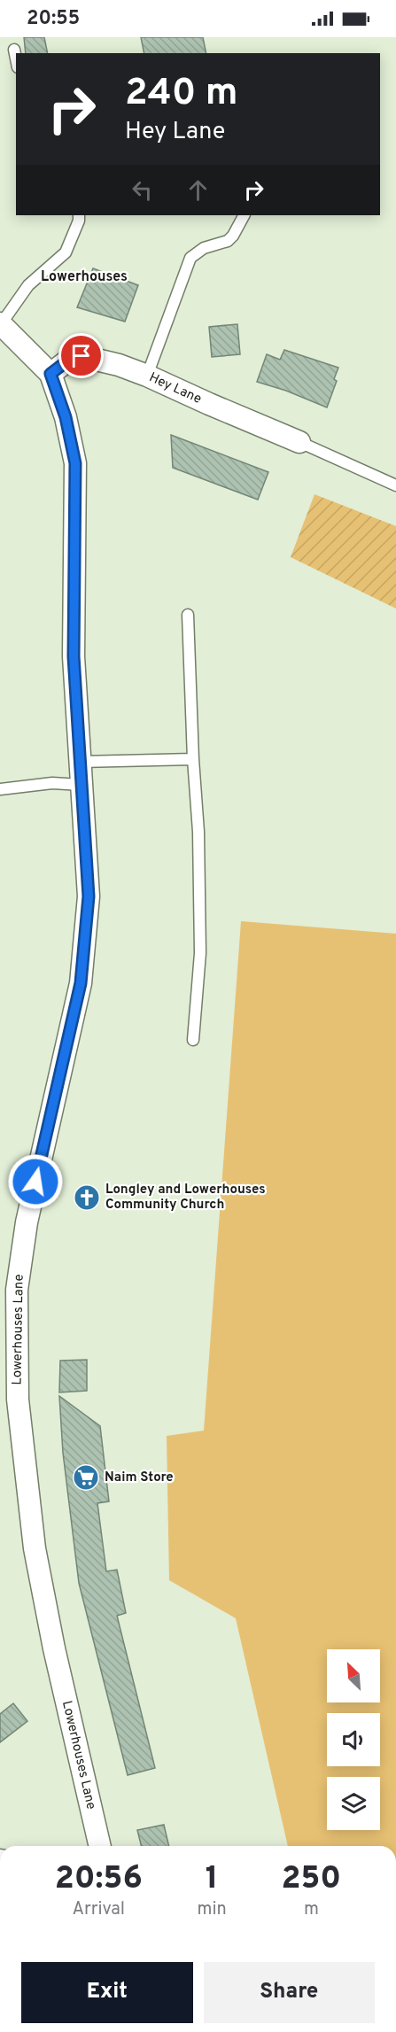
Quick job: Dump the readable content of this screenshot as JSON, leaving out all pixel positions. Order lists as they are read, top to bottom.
{
  "streets": {
    "street": ["Hey Lane", "Lowerhouses Lane"]
  },
  "crossings": [
    ["Hey Lane", "Lowerhouses Lane"]
  ],
  "districts": ["Lowerhouses"],
  "places": {
    "church": ["Longley and Lowerhouses Community Church"],
    "supermarket": ["Naim Store"]
  },
  "north": "top left",
  "page": {
    "status": "20:55",
    "turn": ["240 m", "Hey Lane"],
    "eta": [
      "20:56",
      "Arrival",
      "1",
      "min",
      "250",
      "m"
    ],
    "buttons": ["Exit", "Share"]
  }
}
